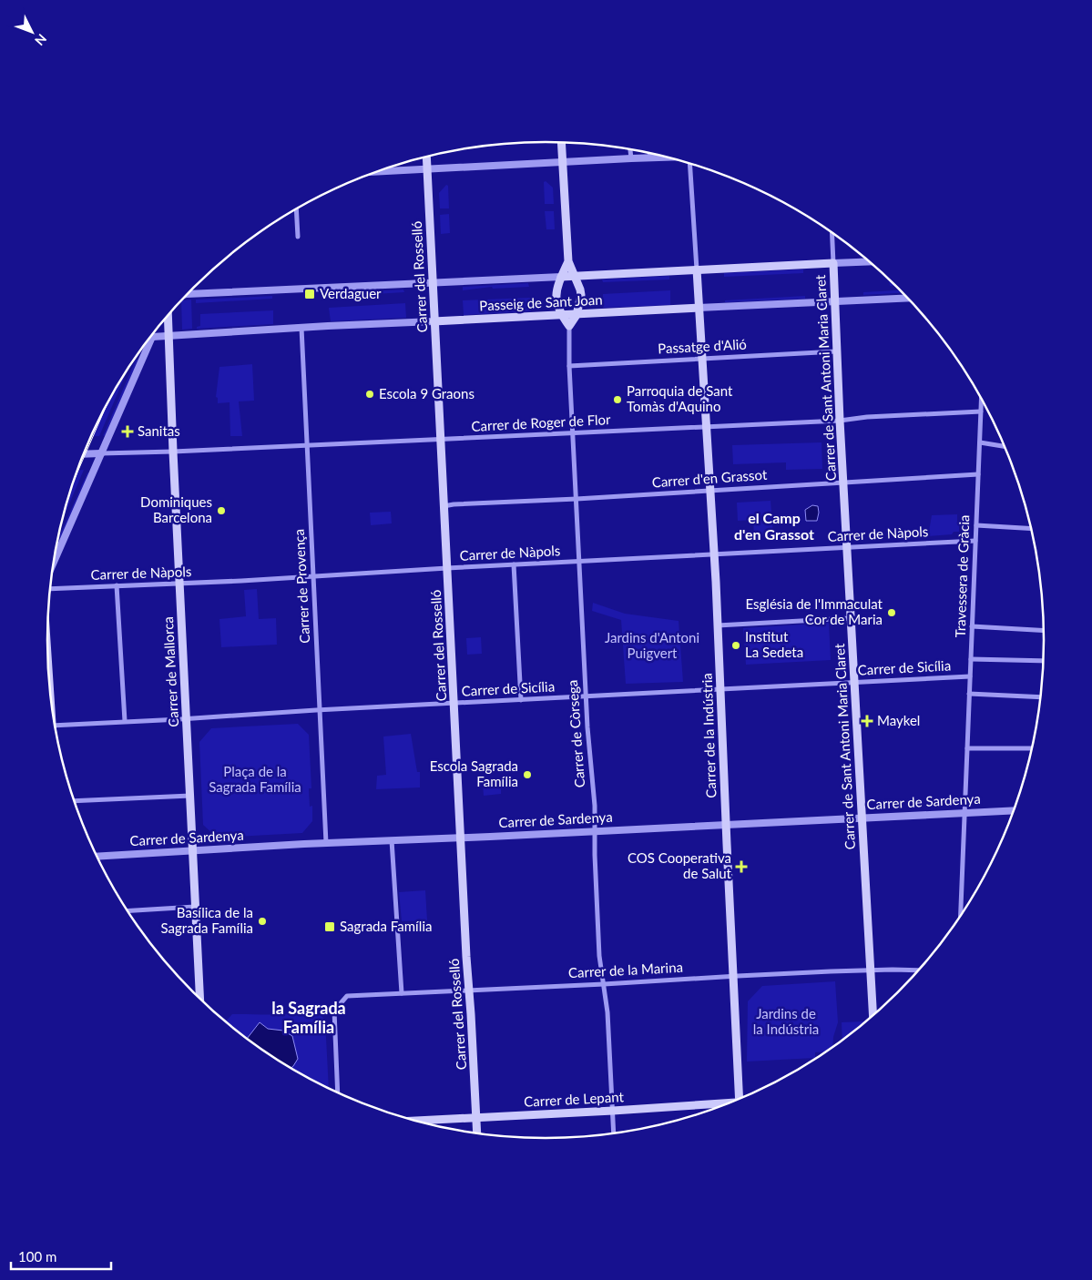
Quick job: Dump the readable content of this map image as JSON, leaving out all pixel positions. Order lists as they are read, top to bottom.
{
  "streets": {
    "main road": [
      "Carrer del Rosselló",
      "Passeig de Sant Joan",
      "Carrer de Sant Antoni Maria Claret",
      "Carrer de Mallorca",
      "Carrer de la Indústria",
      "Carrer de Lepant"
    ],
    "street": [
      "Passatge d'Alió",
      "Carrer de Roger de Flor",
      "Carrer d'en Grassot",
      "Carrer de Nàpols",
      "Travessera de Gràcia",
      "Carrer de Provença",
      "Carrer de Sicília",
      "Carrer de Còrsega",
      "Carrer de Sardenya",
      "Carrer de la Marina"
    ]
  },
  "crossings": [
    ["Carrer del Rosselló", "Passeig de Sant Joan"],
    ["Carrer del Rosselló", "Carrer de Roger de Flor"],
    ["Carrer del Rosselló", "Carrer d'en Grassot"],
    ["Carrer del Rosselló", "Carrer de Nàpols"],
    ["Carrer del Rosselló", "Carrer de Sicília"],
    ["Carrer del Rosselló", "Carrer de Sardenya"],
    ["Carrer del Rosselló", "Carrer de la Marina"],
    ["Carrer del Rosselló", "Carrer de Lepant"],
    ["Passeig de Sant Joan", "Carrer de Sant Antoni Maria Claret"],
    ["Passeig de Sant Joan", "Carrer de Provença"],
    ["Passeig de Sant Joan", "Carrer de Mallorca"],
    ["Passeig de Sant Joan", "Carrer de la Indústria"],
    ["Passatge d'Alió", "Carrer de Sant Antoni Maria Claret"],
    ["Passatge d'Alió", "Carrer de Còrsega"],
    ["Passatge d'Alió", "Carrer de la Indústria"],
    ["Carrer de Sant Antoni Maria Claret", "Carrer de Roger de Flor"],
    ["Carrer de Sant Antoni Maria Claret", "Carrer d'en Grassot"],
    ["Carrer de Sant Antoni Maria Claret", "Carrer de Nàpols"],
    ["Carrer de Sant Antoni Maria Claret", "Carrer de Sicília"],
    ["Carrer de Sant Antoni Maria Claret", "Carrer de Sardenya"],
    ["Carrer de Sant Antoni Maria Claret", "Carrer de la Marina"],
    ["Carrer de Roger de Flor", "Travessera de Gràcia"],
    ["Carrer de Roger de Flor", "Carrer de Provença"],
    ["Carrer de Roger de Flor", "Carrer de Mallorca"],
    ["Carrer de Roger de Flor", "Carrer de Còrsega"],
    ["Carrer de Roger de Flor", "Carrer de la Indústria"],
    ["Carrer d'en Grassot", "Travessera de Gràcia"],
    ["Carrer d'en Grassot", "Carrer de Còrsega"],
    ["Carrer d'en Grassot", "Carrer de la Indústria"],
    ["Carrer de Nàpols", "Travessera de Gràcia"],
    ["Carrer de Nàpols", "Carrer de Provença"],
    ["Carrer de Nàpols", "Carrer de Mallorca"],
    ["Carrer de Nàpols", "Carrer de Còrsega"],
    ["Carrer de Nàpols", "Carrer de la Indústria"],
    ["Travessera de Gràcia", "Carrer de Sicília"],
    ["Travessera de Gràcia", "Carrer de Sardenya"],
    ["Carrer de Provença", "Carrer de Sicília"],
    ["Carrer de Provença", "Carrer de Sardenya"],
    ["Carrer de Sicília", "Carrer de Mallorca"],
    ["Carrer de Sicília", "Carrer de Còrsega"],
    ["Carrer de Sicília", "Carrer de la Indústria"],
    ["Carrer de Mallorca", "Carrer de Sardenya"],
    ["Carrer de Còrsega", "Carrer de Sardenya"],
    ["Carrer de Còrsega", "Carrer de la Marina"],
    ["Carrer de Còrsega", "Carrer de Lepant"],
    ["Carrer de la Indústria", "Carrer de Sardenya"],
    ["Carrer de la Indústria", "Carrer de la Marina"]
  ],
  "districts": ["el Camp d'en Grassot", "la Sagrada Família"],
  "parks": ["Jardins d'Antoni Puigvert", "Plaça de la Sagrada Família", "Jardins de la Indústria"],
  "places": {
    "transit": ["Verdaguer", "Sagrada Família"],
    "other": [
      "Escola 9 Graons",
      "Parroquia de Sant Tomàs d'Aquino",
      "Dominiques Barcelona",
      "Església de l'Immaculat Cor de Maria",
      "Institut La Sedeta",
      "Escola Sagrada Família",
      "Basílica de la Sagrada Família"
    ],
    "health": ["Sanitas", "Maykel", "COS Cooperativa de Salut"]
  },
  "scale_bar": "100 m",
  "north": "bottom right"
}
